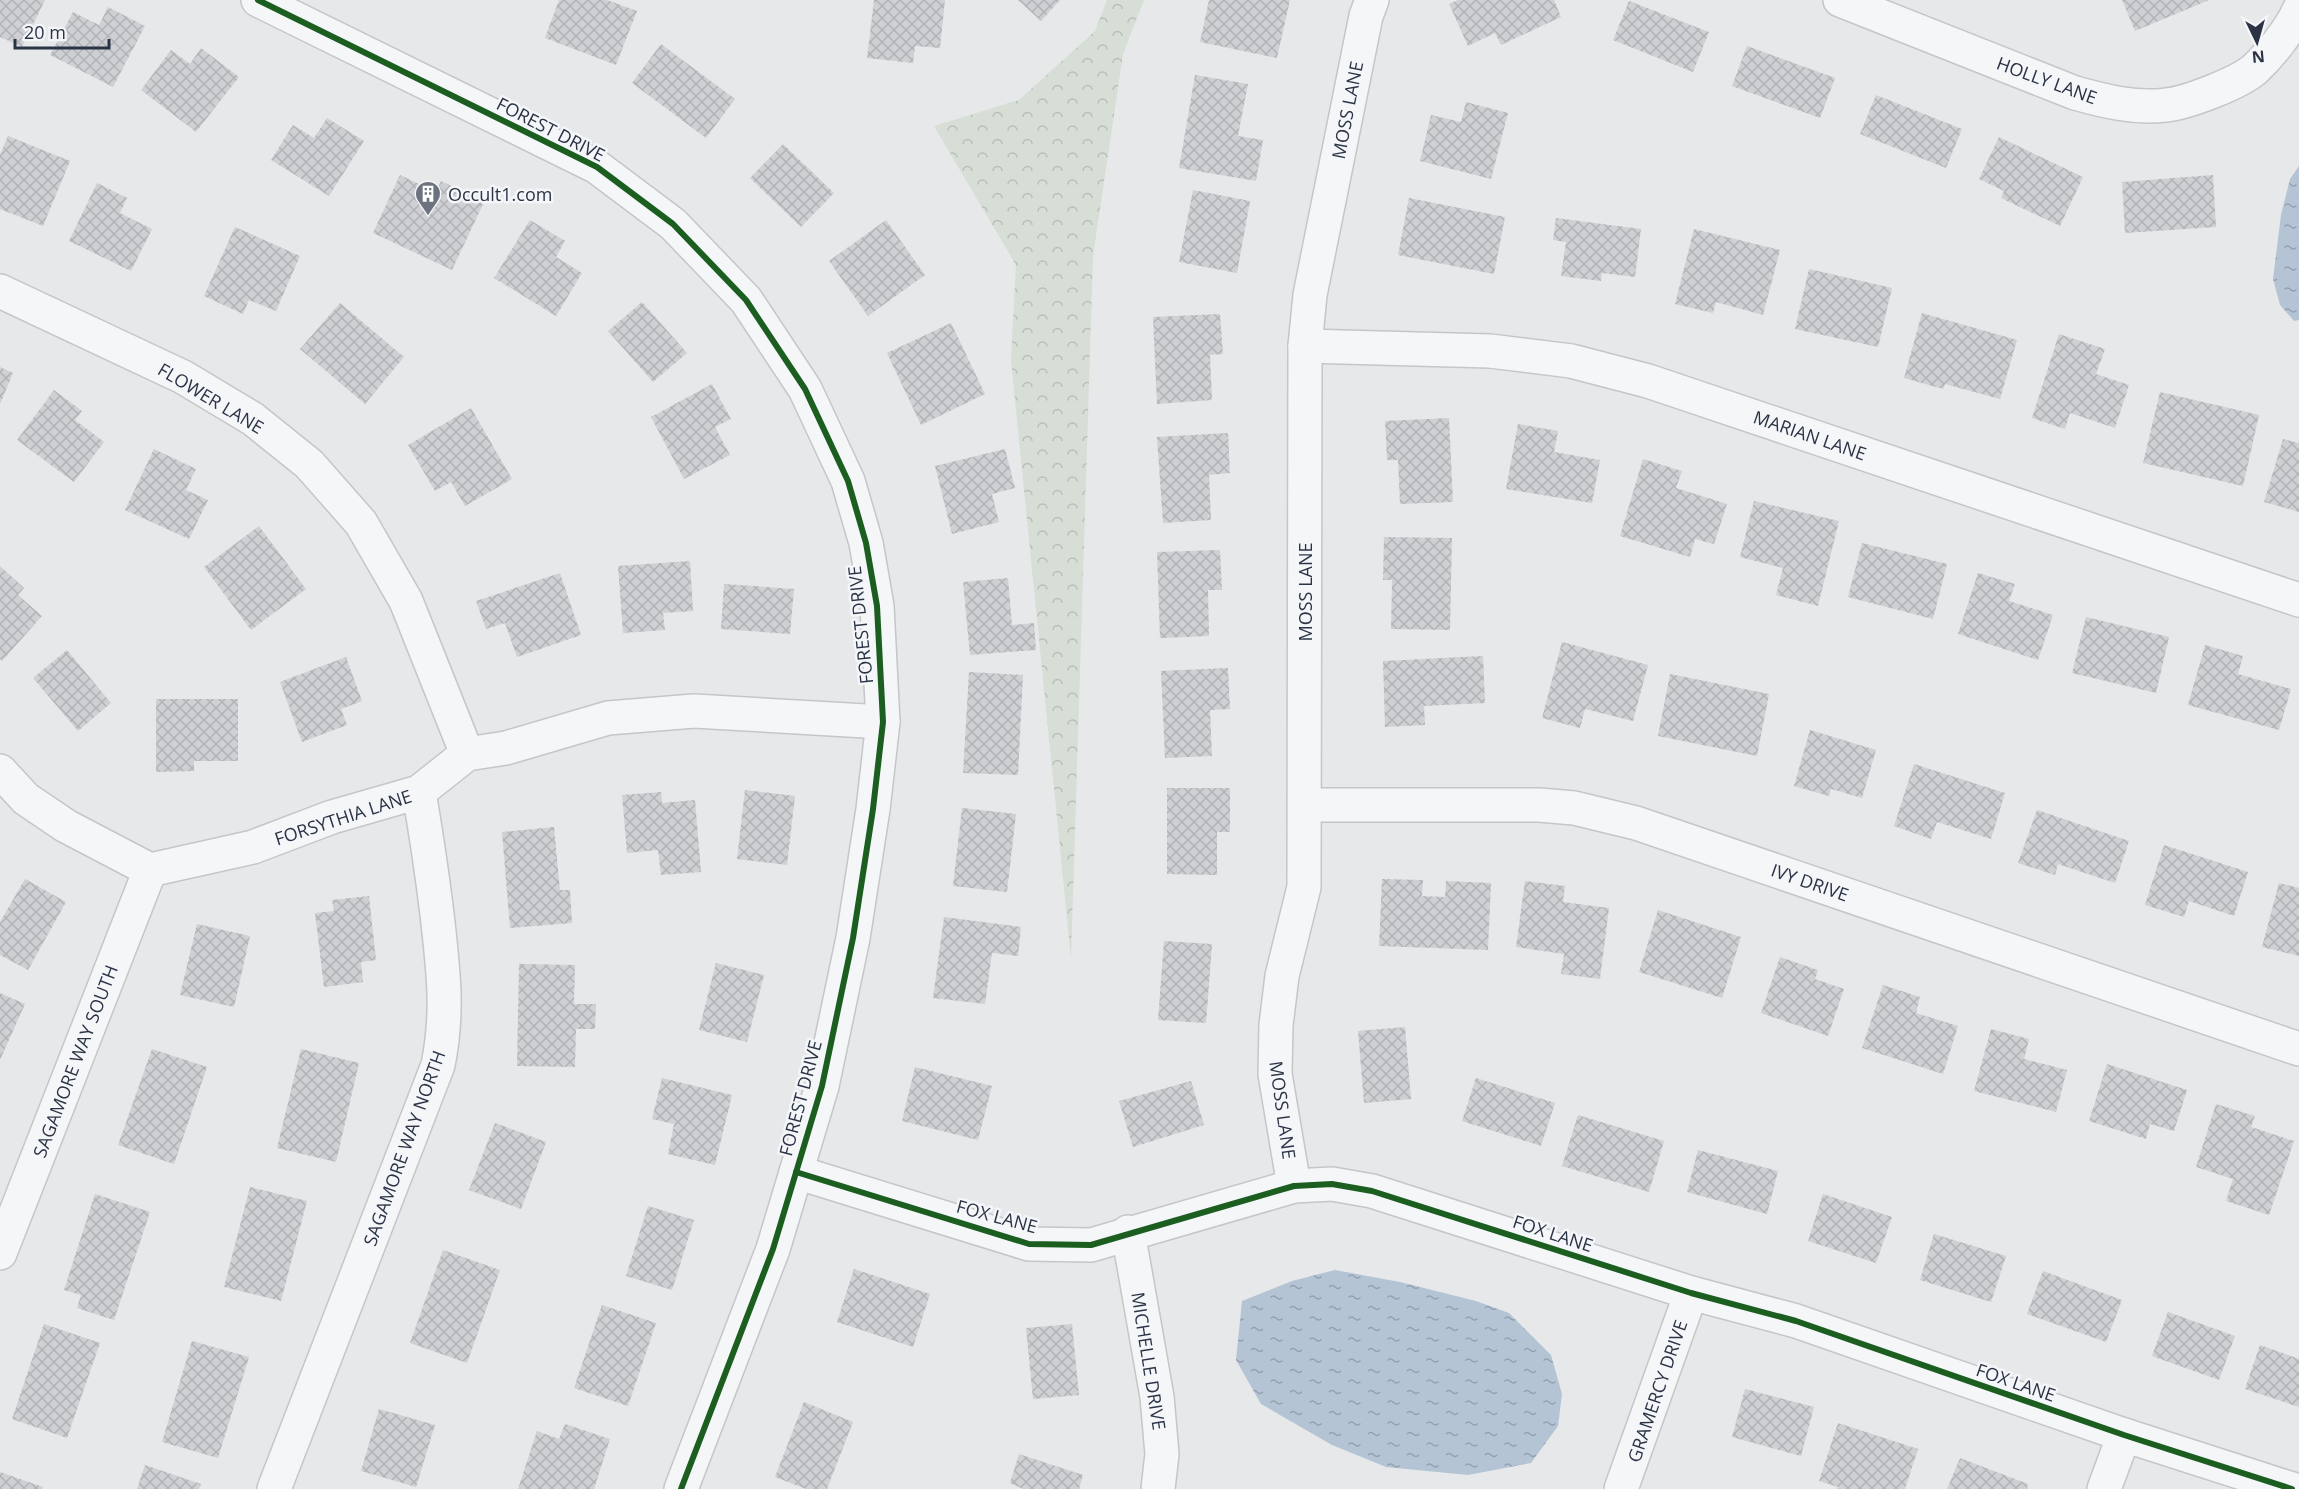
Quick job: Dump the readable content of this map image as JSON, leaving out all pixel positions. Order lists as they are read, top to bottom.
{
  "streets": {
    "street": [
      "HOLLY LANE",
      "MOSS LANE",
      "FOREST DRIVE",
      "FLOWER LANE",
      "MARIAN LANE",
      "FORSYTHIA LANE",
      "IVY DRIVE",
      "SAGAMORE WAY SOUTH",
      "SAGAMORE WAY NORTH",
      "FOX LANE",
      "MICHELLE DRIVE",
      "GRAMERCY DRIVE"
    ]
  },
  "crossings": [
    ["MOSS LANE", "MARIAN LANE"],
    ["MOSS LANE", "IVY DRIVE"],
    ["MOSS LANE", "FOX LANE"],
    ["FOREST DRIVE", "FORSYTHIA LANE"],
    ["FOREST DRIVE", "FOX LANE"],
    ["FLOWER LANE", "FORSYTHIA LANE"],
    ["FORSYTHIA LANE", "SAGAMORE WAY SOUTH"],
    ["FORSYTHIA LANE", "SAGAMORE WAY NORTH"],
    ["FOX LANE", "MICHELLE DRIVE"],
    ["FOX LANE", "GRAMERCY DRIVE"]
  ],
  "places": {
    "building": ["Occult1.com"]
  },
  "scale_bar": "20 m",
  "north": "bottom"
}
